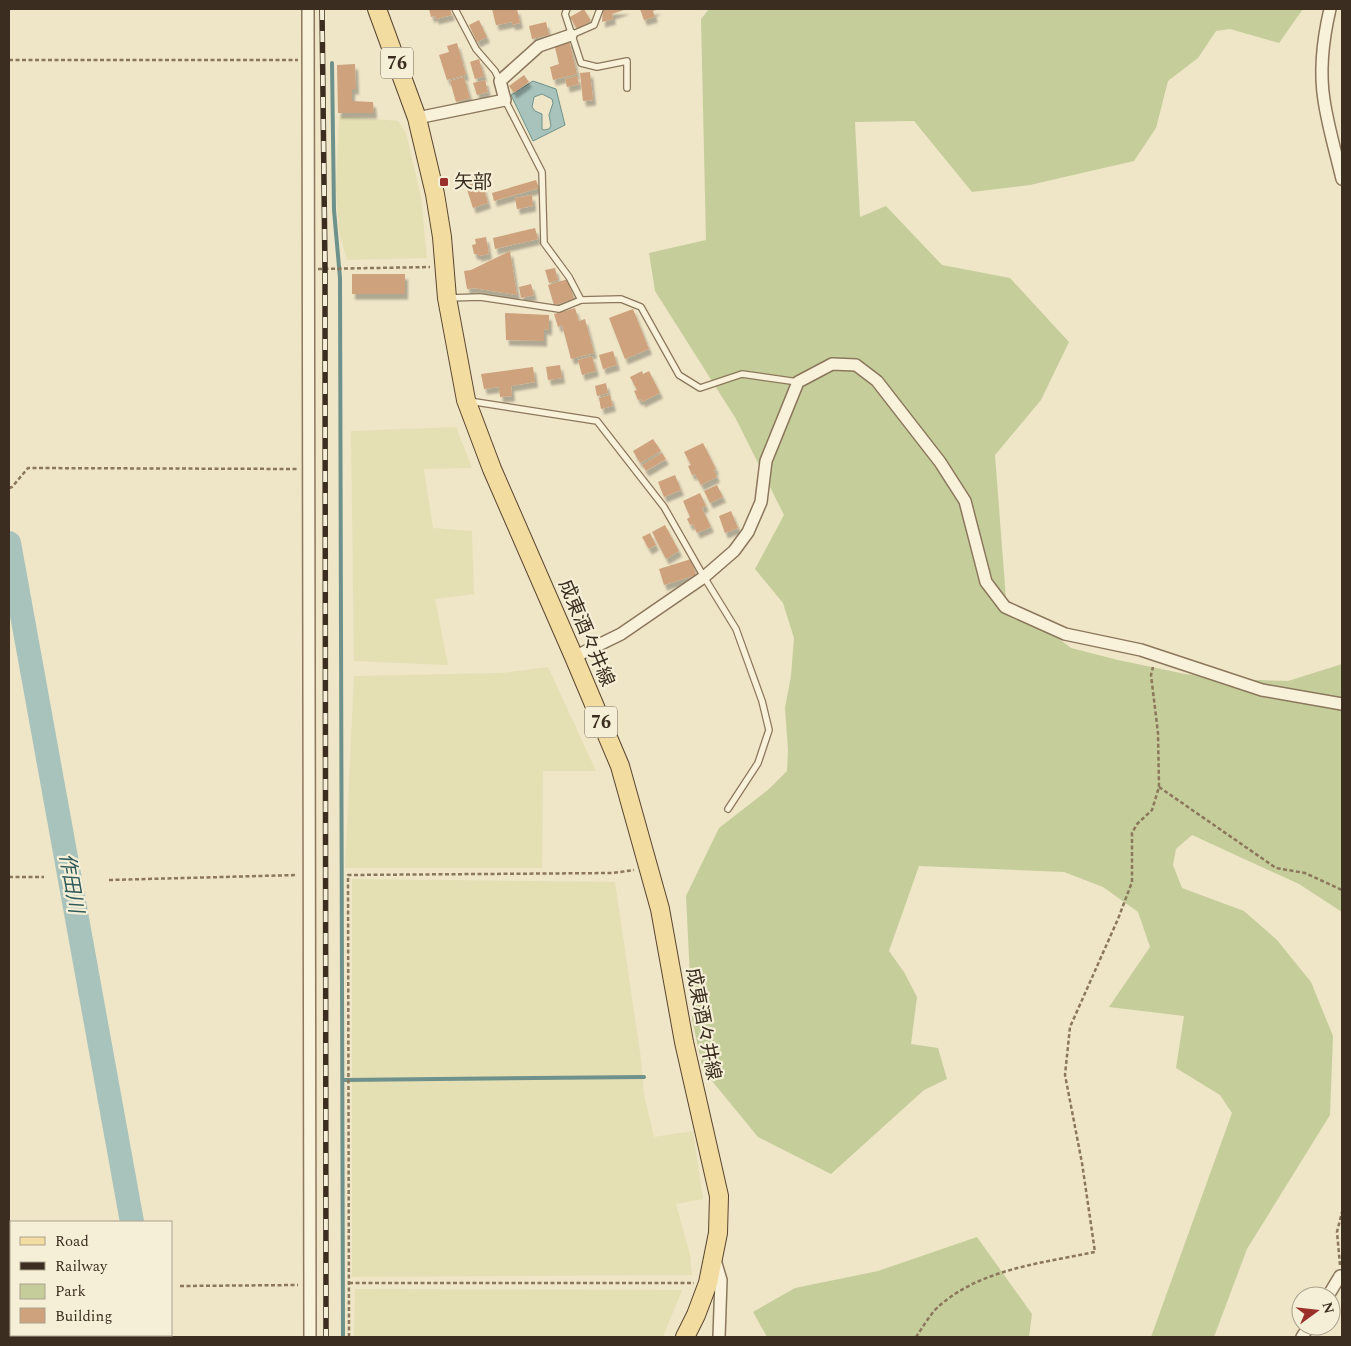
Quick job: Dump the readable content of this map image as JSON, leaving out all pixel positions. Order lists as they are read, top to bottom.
{
  "streets": {
    "main road": ["76", "成東酒々井線"]
  },
  "water": ["作田川"],
  "places": {
    "transit": ["矢部"]
  },
  "legend": [
    "Road",
    "Railway",
    "Park",
    "Building"
  ],
  "north": "right"
}
